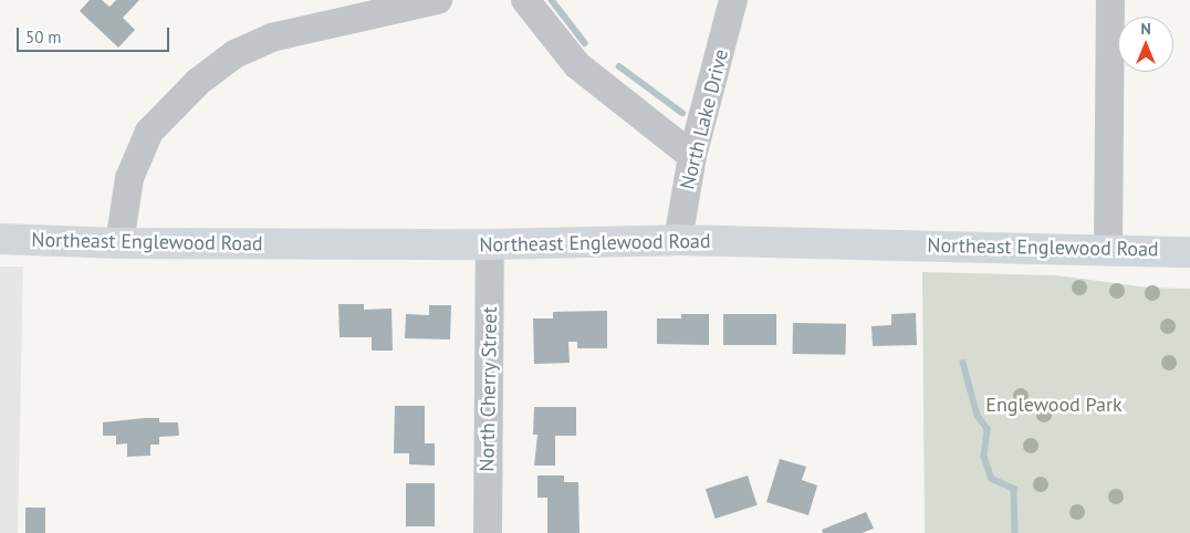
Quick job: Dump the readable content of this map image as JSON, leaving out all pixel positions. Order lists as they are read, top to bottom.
{
  "streets": {
    "main road": ["Northeast Englewood Road"],
    "street": ["North Lake Drive", "North Cherry Street"]
  },
  "crossings": [
    ["North Lake Drive", "Northeast Englewood Road"],
    ["Northeast Englewood Road", "North Cherry Street"]
  ],
  "parks": ["Englewood Park"],
  "scale_bar": "50 m",
  "north": "top"
}
